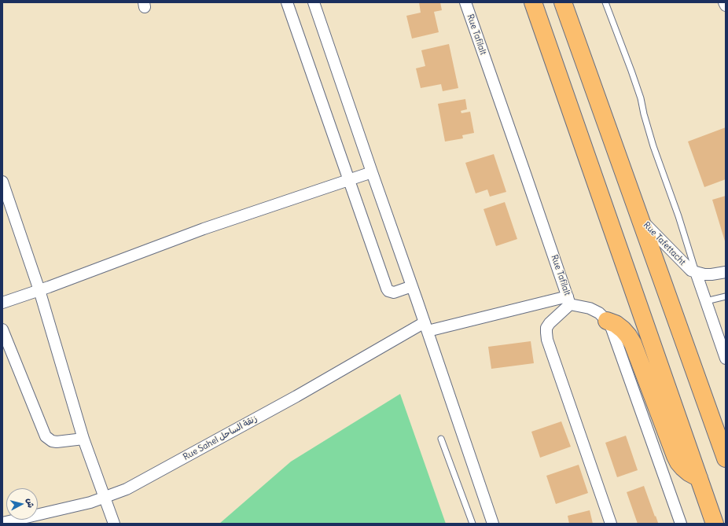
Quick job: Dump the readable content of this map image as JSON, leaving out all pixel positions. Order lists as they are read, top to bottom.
{
  "streets": {
    "street": ["Rue Tafilalt", "Rue Tafettacht", "Rue Sahel زنقة الساحل"]
  },
  "crossings": [
    ["Rue Tafilalt", "Rue Sahel زنقة الساحل"]
  ],
  "north": "right"
}
